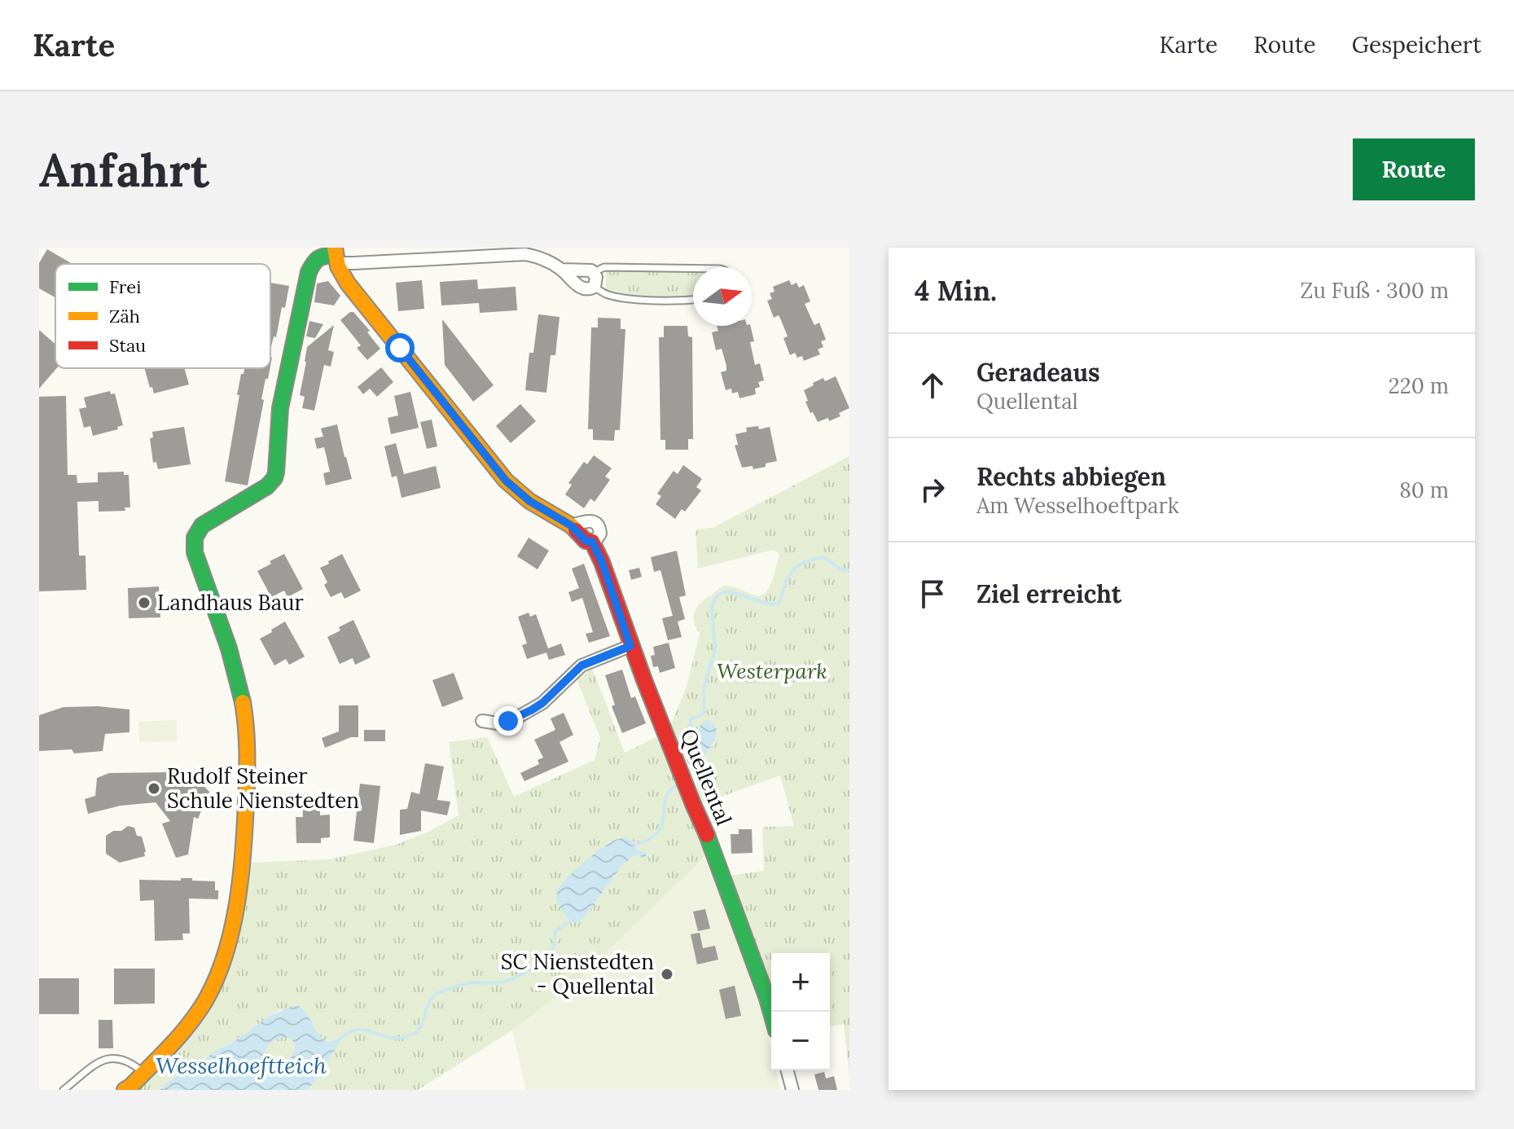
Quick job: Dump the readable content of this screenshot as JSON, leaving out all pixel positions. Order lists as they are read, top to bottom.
{
  "streets": {
    "street": ["Quellental"]
  },
  "water": ["Wesselhoeftteich"],
  "parks": ["Westerpark"],
  "places": ["Landhaus Baur", "Rudolf Steiner Schule Nienstedten", "SC Nienstedten - Quellental"],
  "legend": ["Frei", "Zäh", "Stau"],
  "north": "right",
  "page": {
    "header": "Karte",
    "nav": ["Karte", "Route", "Gespeichert"],
    "buttons": "Route",
    "title": "Anfahrt",
    "heading": ["4 Min.", "Zu Fuß · 300 m"],
    "list": [
      ["Geradeaus", "Quellental", "220 m"],
      ["Rechts abbiegen", "Am Wesselhoeftpark", "80 m"],
      "Ziel erreicht"
    ],
    "map_buttons": ["+", "−"]
  }
}
